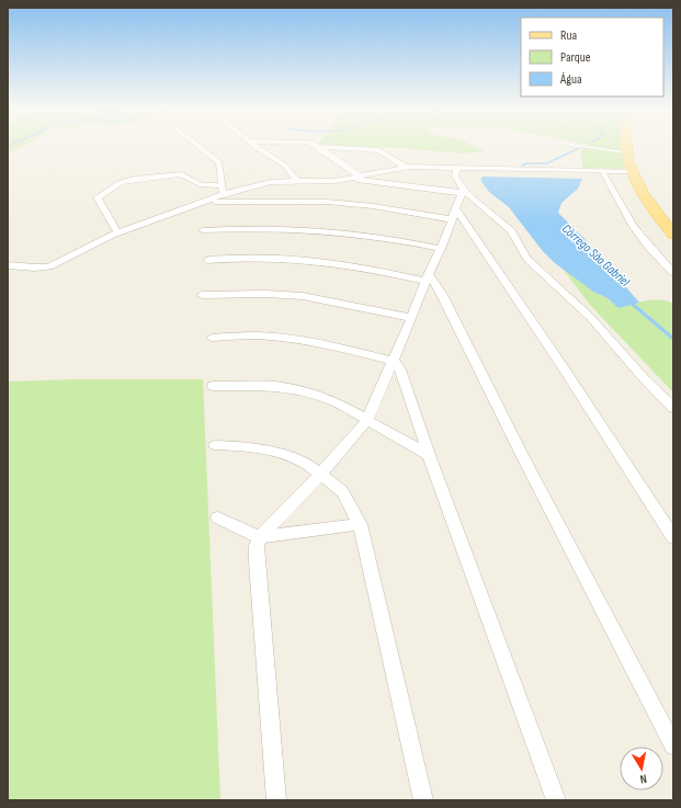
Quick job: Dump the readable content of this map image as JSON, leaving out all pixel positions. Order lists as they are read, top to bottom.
{
  "water": ["Córrego São Gabriel"],
  "legend": ["Rua", "Parque", "Água"],
  "north": "bottom"
}
